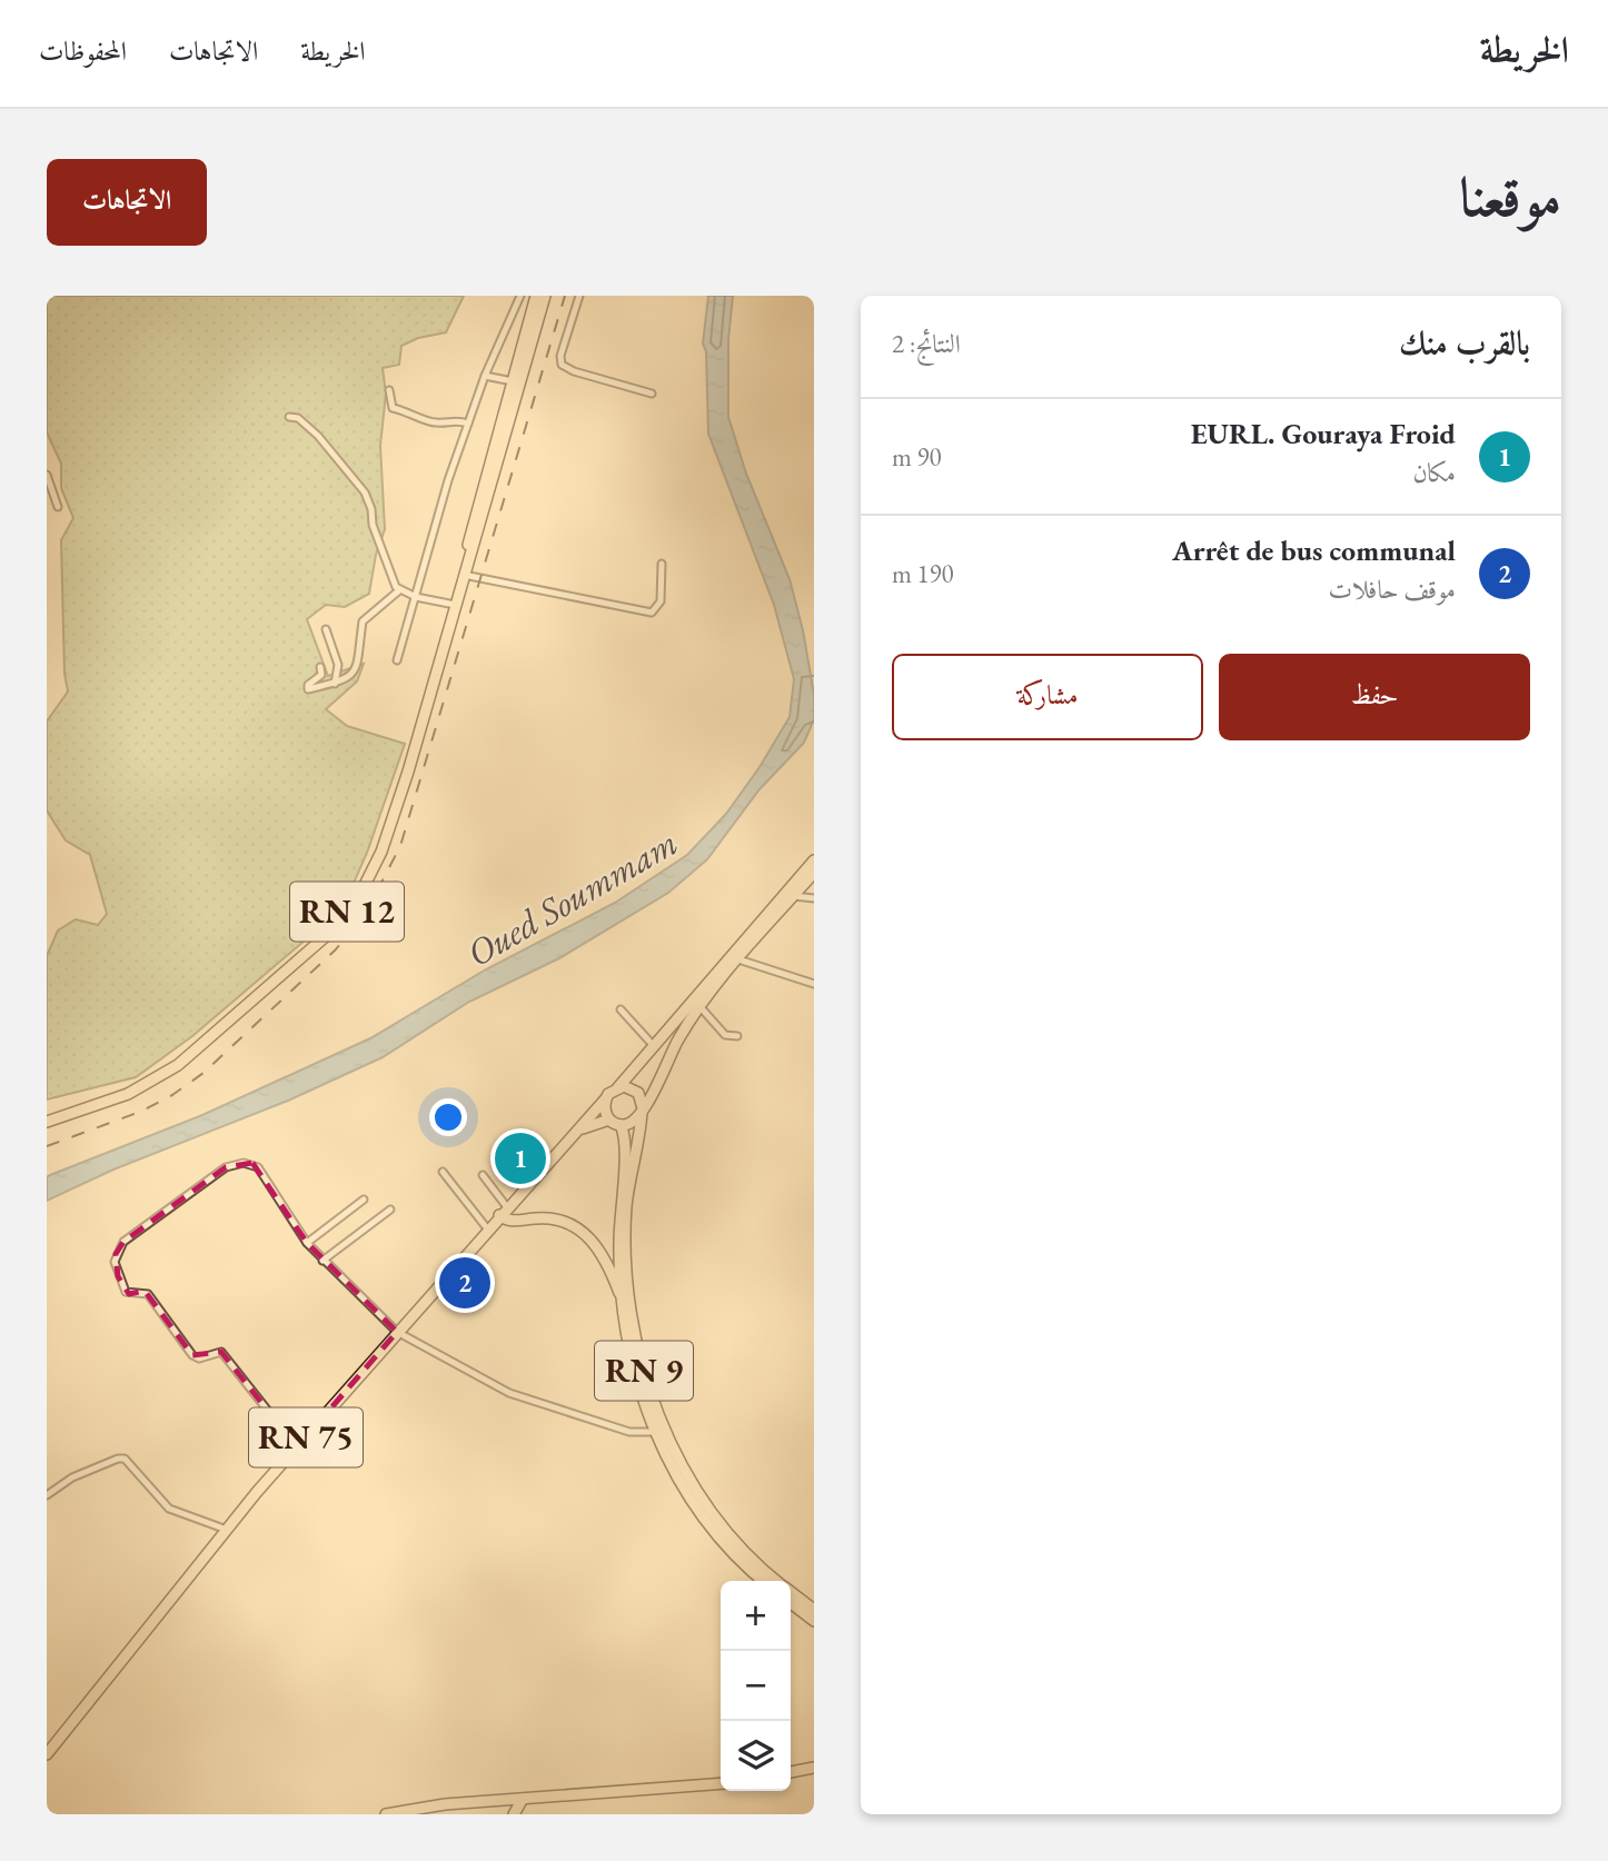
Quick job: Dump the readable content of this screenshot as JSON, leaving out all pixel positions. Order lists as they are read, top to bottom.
{
  "streets": {
    "main road": ["RN 12", "RN 9", "RN 75"]
  },
  "crossings": [
    ["RN 9", "RN 75"]
  ],
  "water": ["Oued Soummam"],
  "page": {
    "header": "الخريطة",
    "nav": ["الخريطة", "الاتجاهات", "المحفوظات"],
    "title": "موقعنا",
    "buttons": [
      "الاتجاهات",
      ["حفظ", "مشاركة"]
    ],
    "heading": ["بالقرب منك", "النتائج: 2"],
    "list": [
      {
        "mark": "1",
        "name": "EURL. Gouraya Froid",
        "note": "مكان",
        "value": "90 m"
      },
      {
        "mark": "2",
        "name": "Arrêt de bus communal",
        "note": "موقف حافلات",
        "value": "190 m"
      }
    ],
    "pins": ["1", "2"],
    "map_buttons": ["+", "−"]
  }
}
